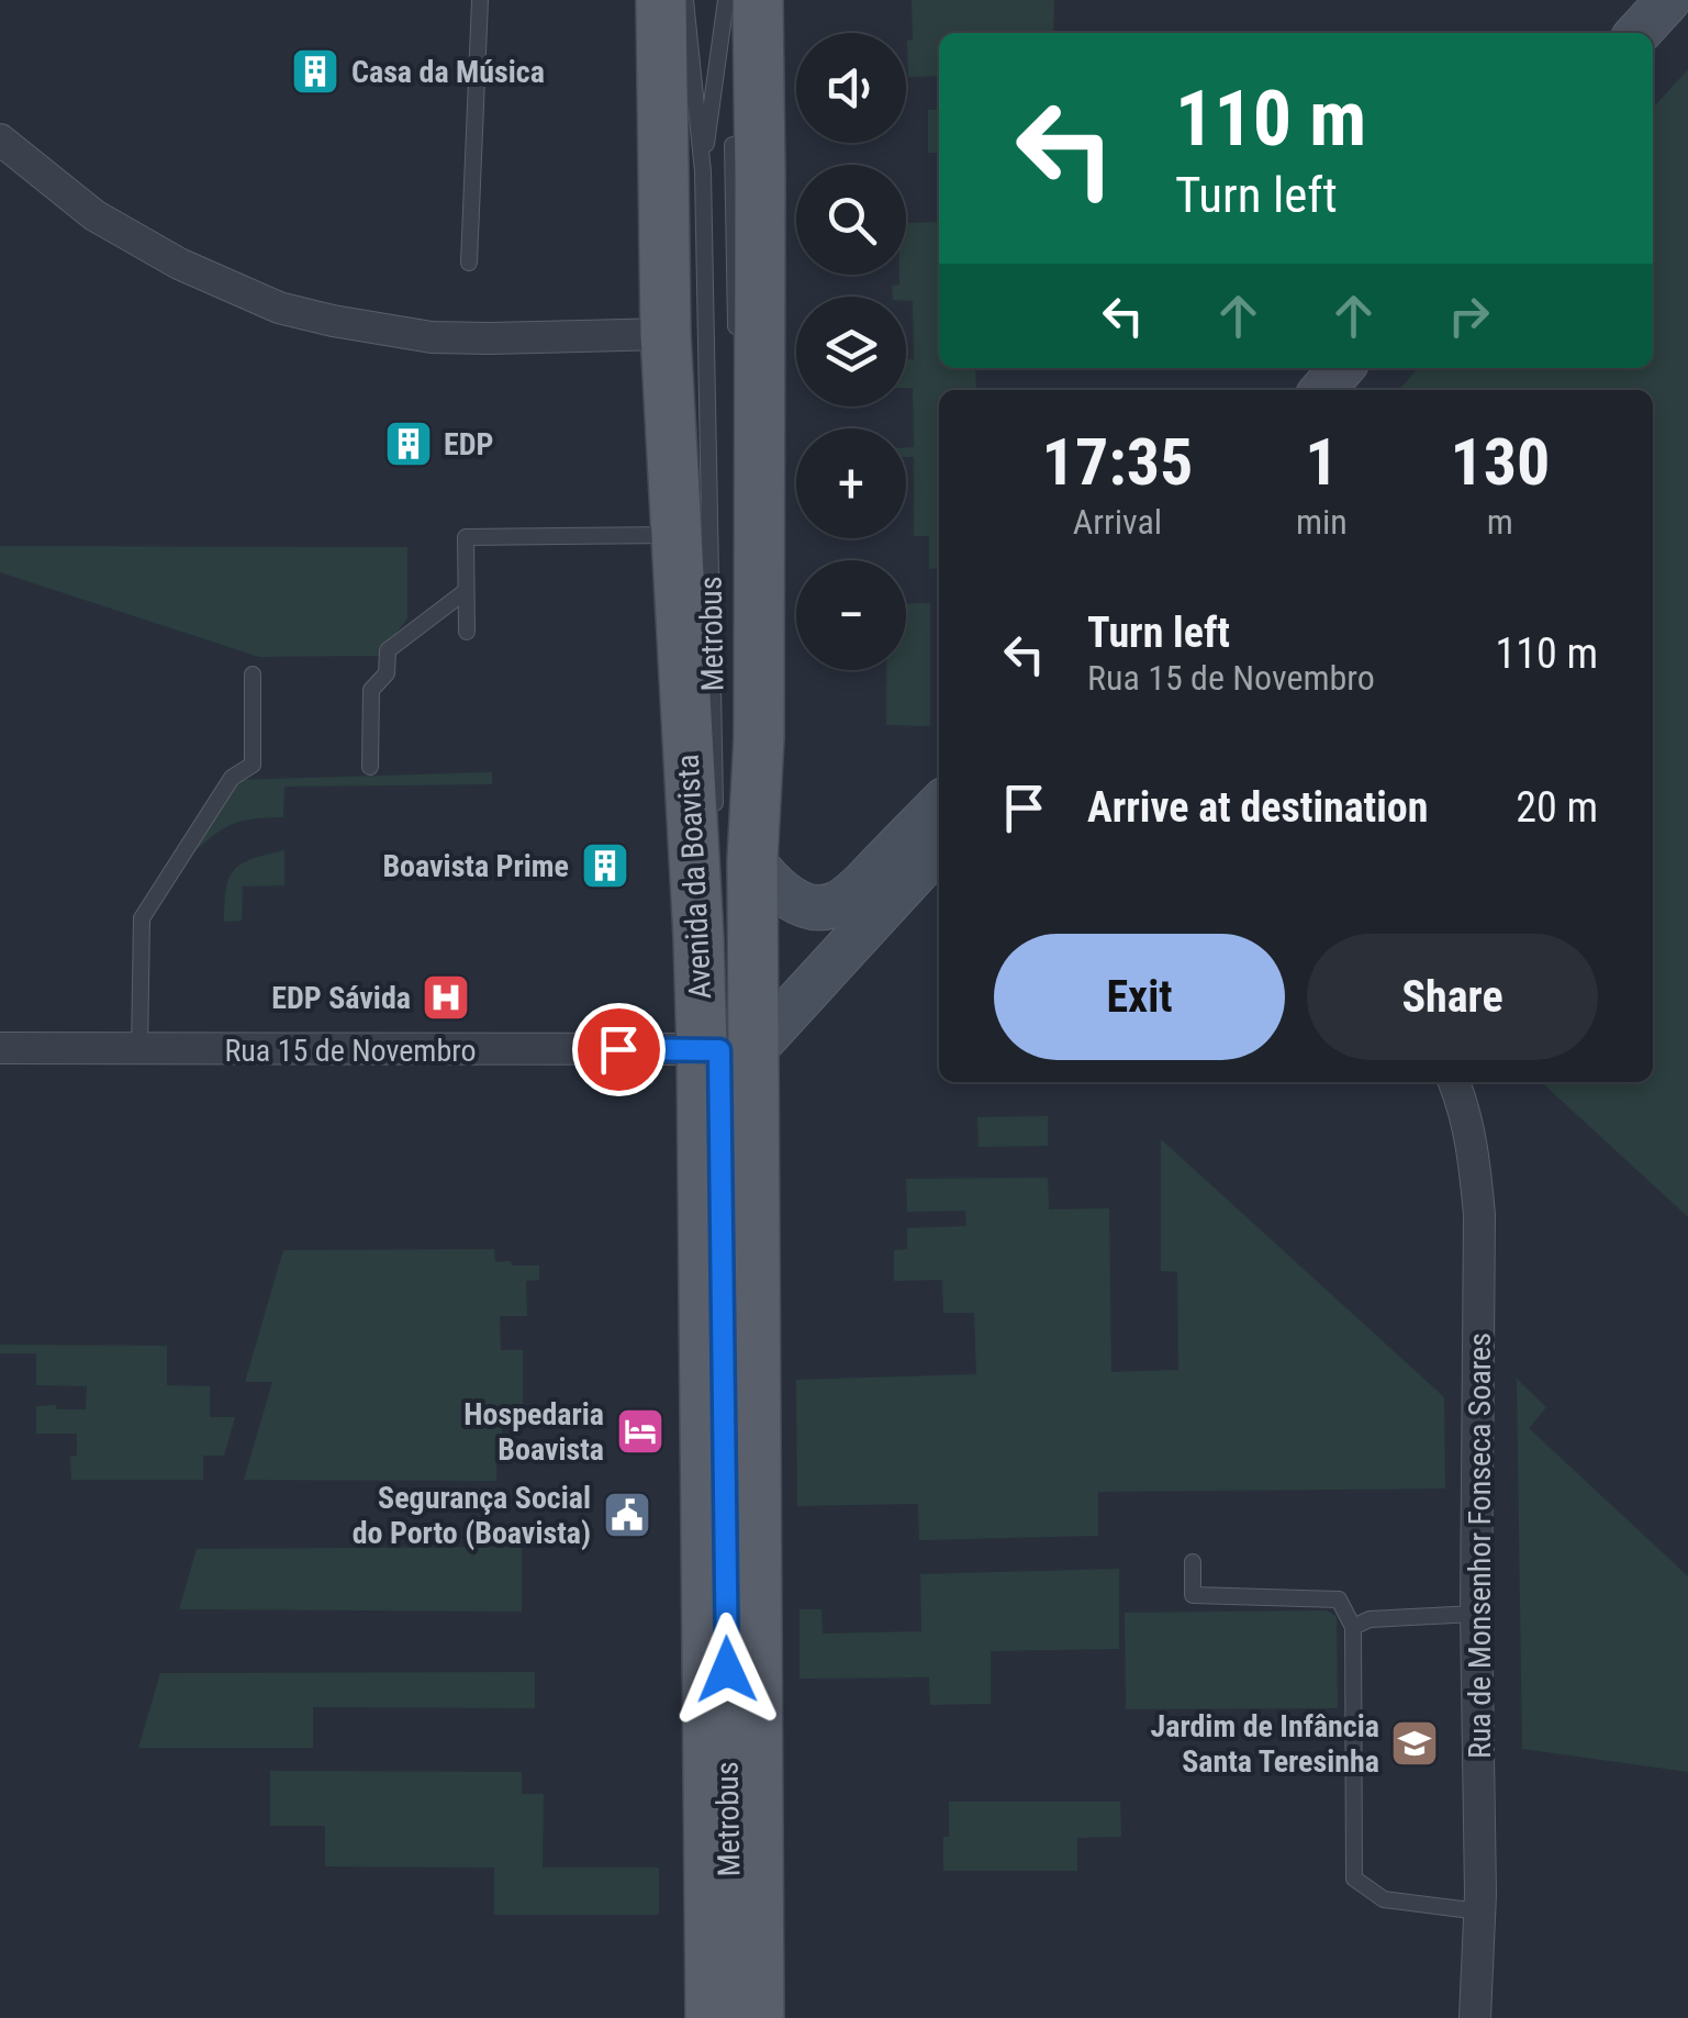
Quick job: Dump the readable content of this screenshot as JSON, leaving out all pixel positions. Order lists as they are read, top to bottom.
{
  "streets": {
    "main road": ["Avenida da Boavista"],
    "street": ["Rua 15 de Novembro", "Rua de Monsenhor Fonseca Soares"],
    "lane": ["Metrobus"]
  },
  "crossings": [
    ["Avenida da Boavista", "Rua 15 de Novembro"]
  ],
  "places": {
    "building": ["Casa da Música", "EDP", "Boavista Prime"],
    "hospital": ["EDP Sávida"],
    "hotel": ["Hospedaria Boavista"],
    "public building": ["Segurança Social do Porto (Boavista)"],
    "school or university": ["Jardim de Infância Santa Teresinha"]
  },
  "page": {
    "map_buttons": ["+", "−"],
    "turn": ["110 m", "Turn left"],
    "eta": [
      "17:35",
      "Arrival",
      "1",
      "min",
      "130",
      "m"
    ],
    "list": [
      {
        "name": "Turn left",
        "note": "Rua 15 de Novembro",
        "value": "110 m"
      },
      {
        "name": "Arrive at destination",
        "value": "20 m"
      }
    ],
    "buttons": ["Exit", "Share"]
  }
}
